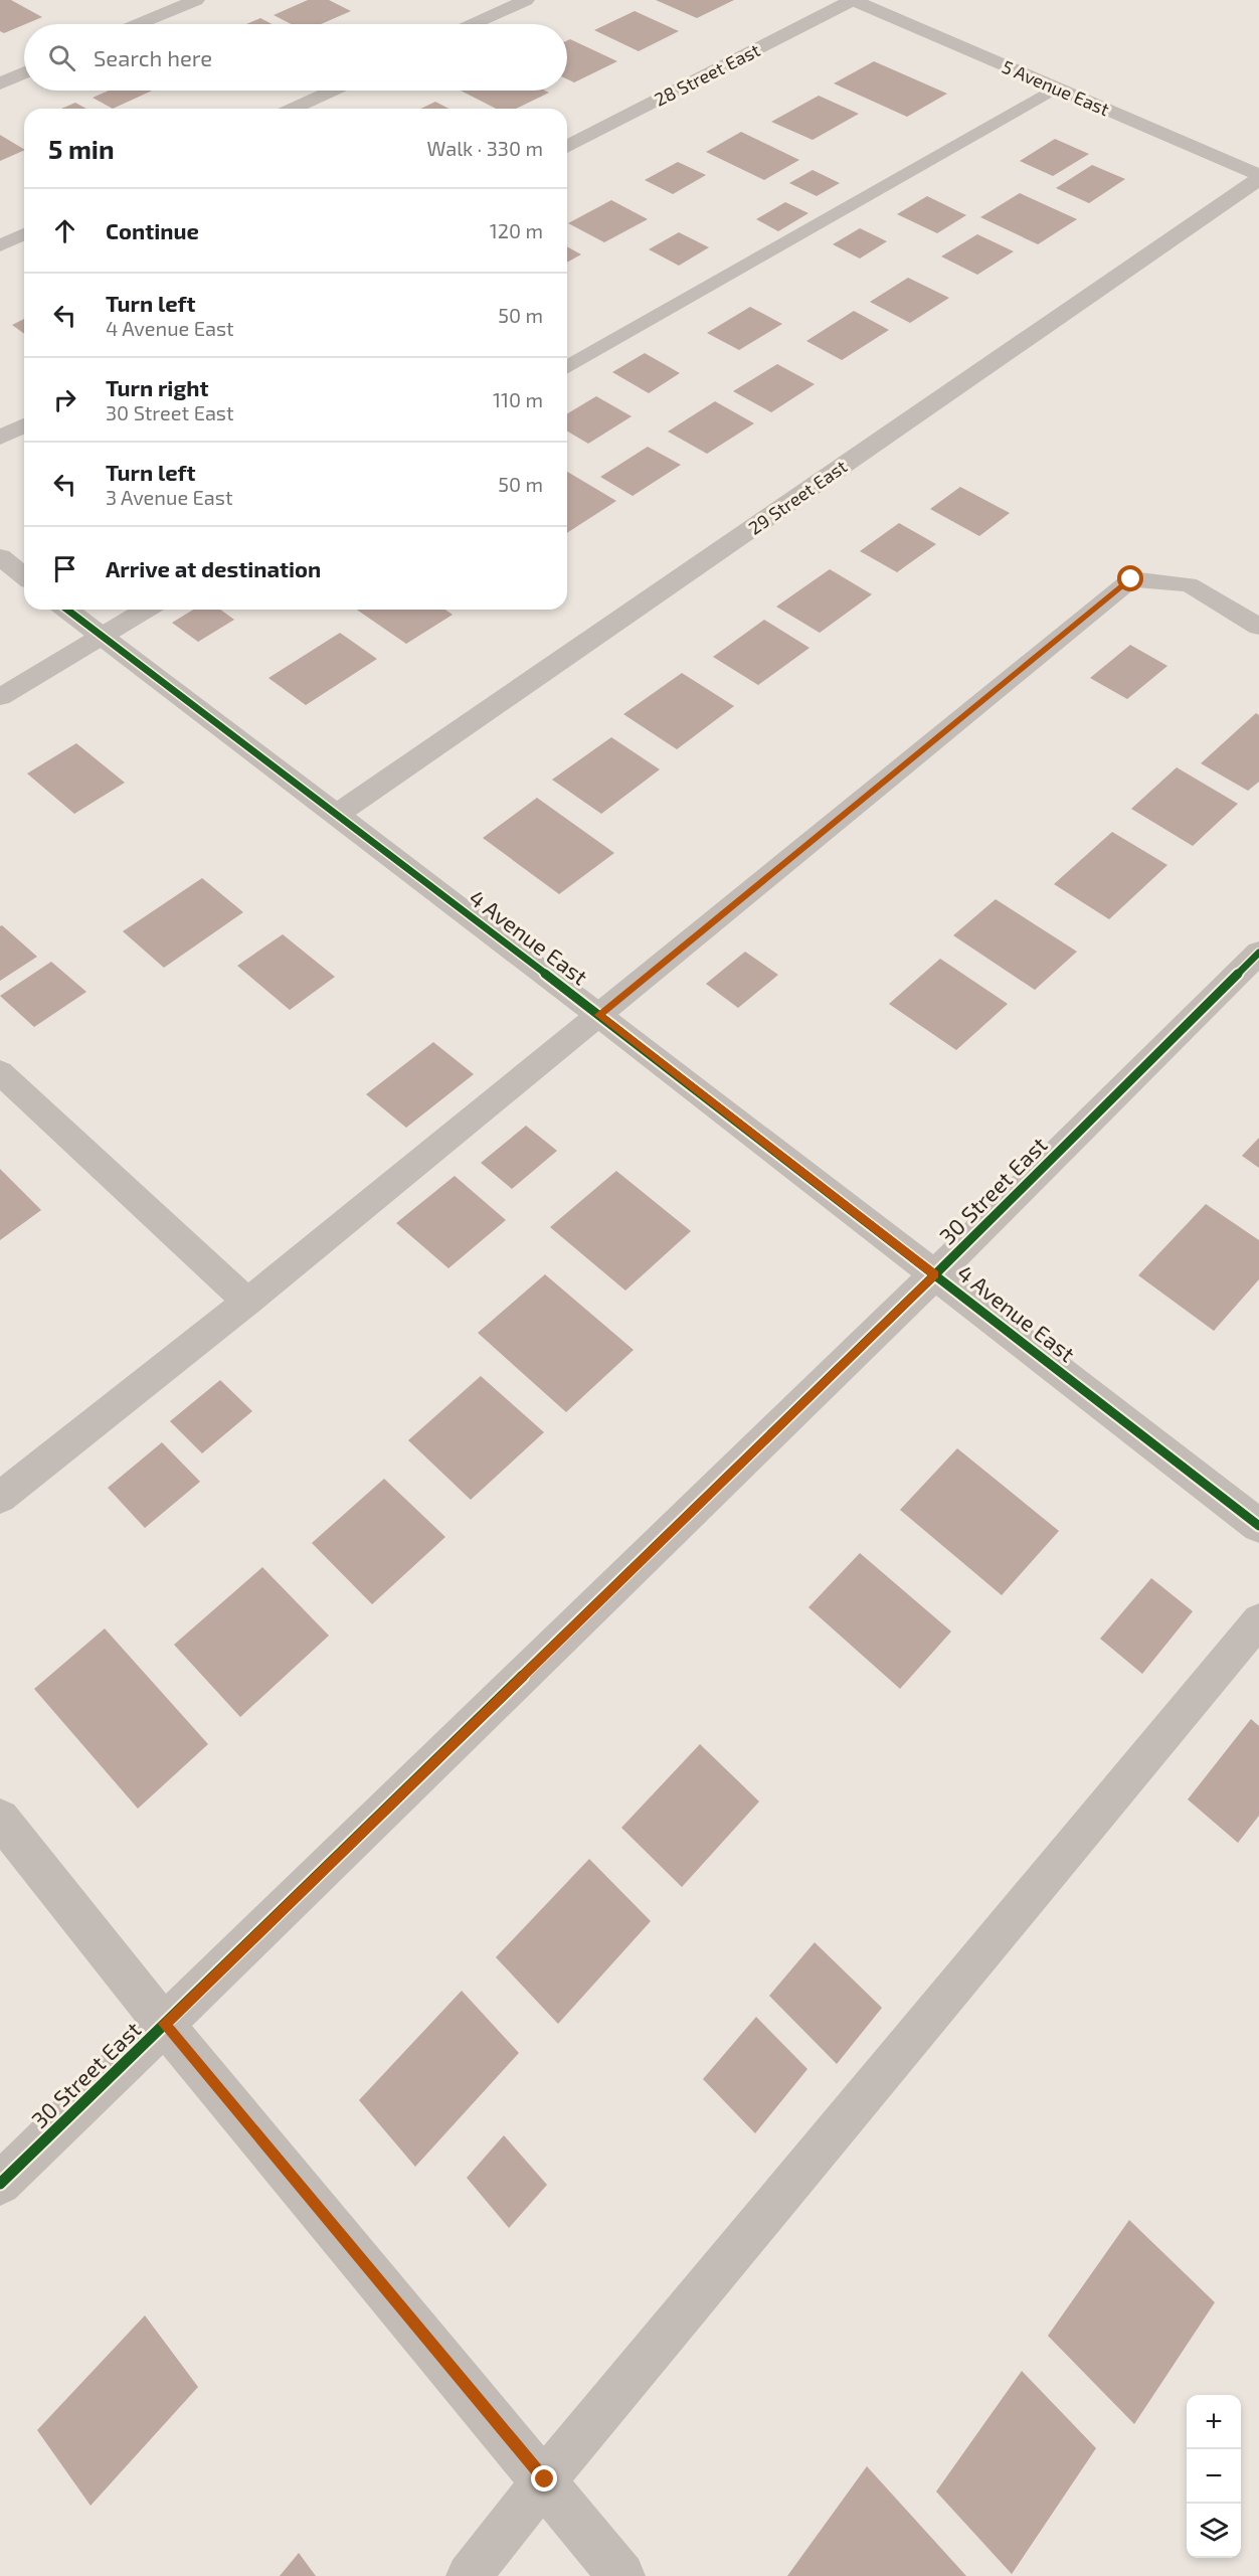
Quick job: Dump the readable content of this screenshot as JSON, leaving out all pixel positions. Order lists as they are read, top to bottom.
{
  "streets": {
    "street": [
      "28 Street East",
      "5 Avenue East",
      "29 Street East",
      "4 Avenue East",
      "30 Street East"
    ]
  },
  "crossings": [
    ["28 Street East", "5 Avenue East"],
    ["5 Avenue East", "29 Street East"],
    ["29 Street East", "4 Avenue East"],
    ["4 Avenue East", "30 Street East"]
  ],
  "page": {
    "search": "Search here",
    "heading": ["5 min", "Walk · 330 m"],
    "list": [
      ["Continue", "120 m"],
      ["Turn left", "4 Avenue East", "50 m"],
      ["Turn right", "30 Street East", "110 m"],
      ["Turn left", "3 Avenue East", "50 m"],
      "Arrive at destination"
    ],
    "map_buttons": ["+", "−"]
  }
}
